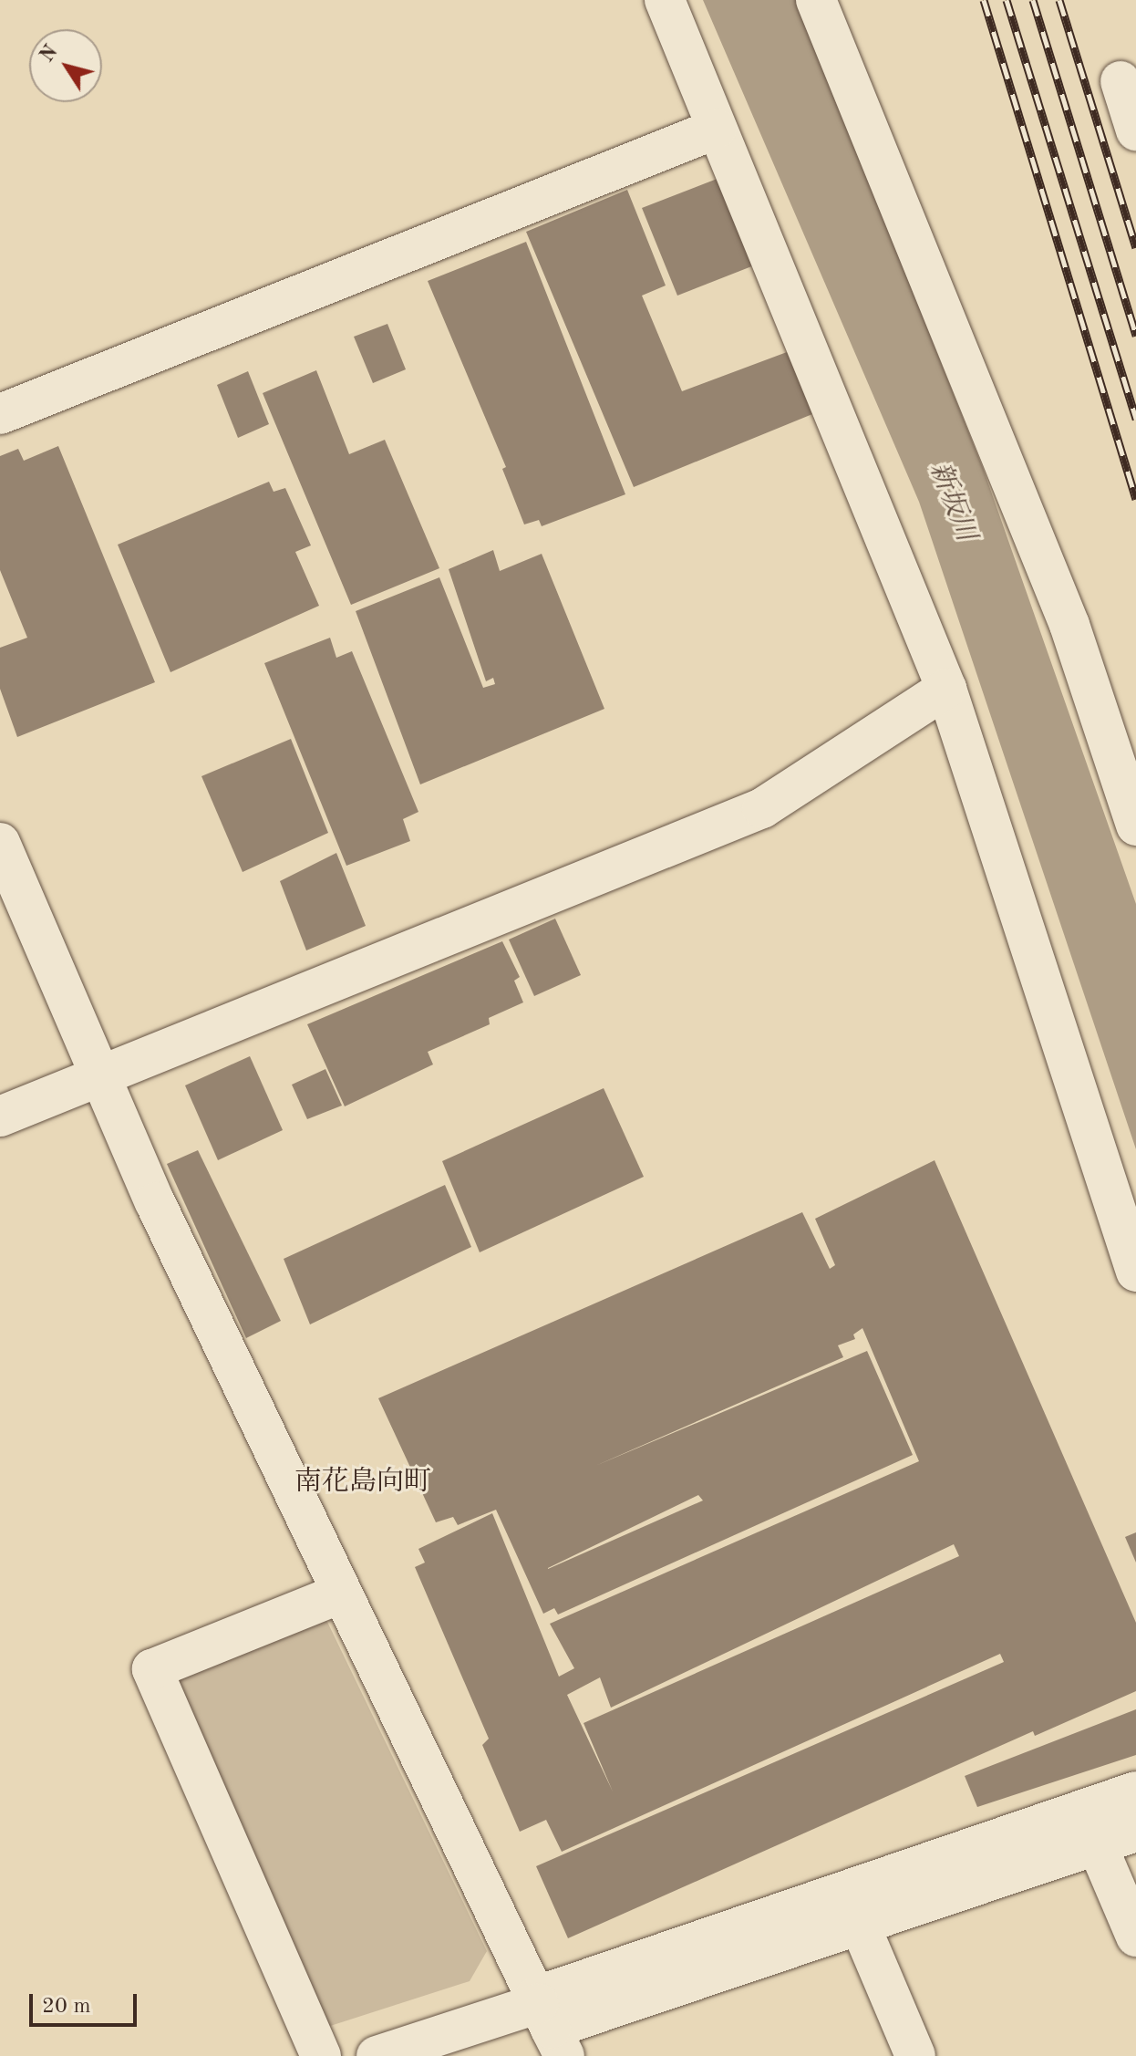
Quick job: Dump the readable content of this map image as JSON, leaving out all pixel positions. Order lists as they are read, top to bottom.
{
  "districts": ["南花島向町"],
  "water": ["新坂川"],
  "scale_bar": "20 m",
  "north": "top left"
}
